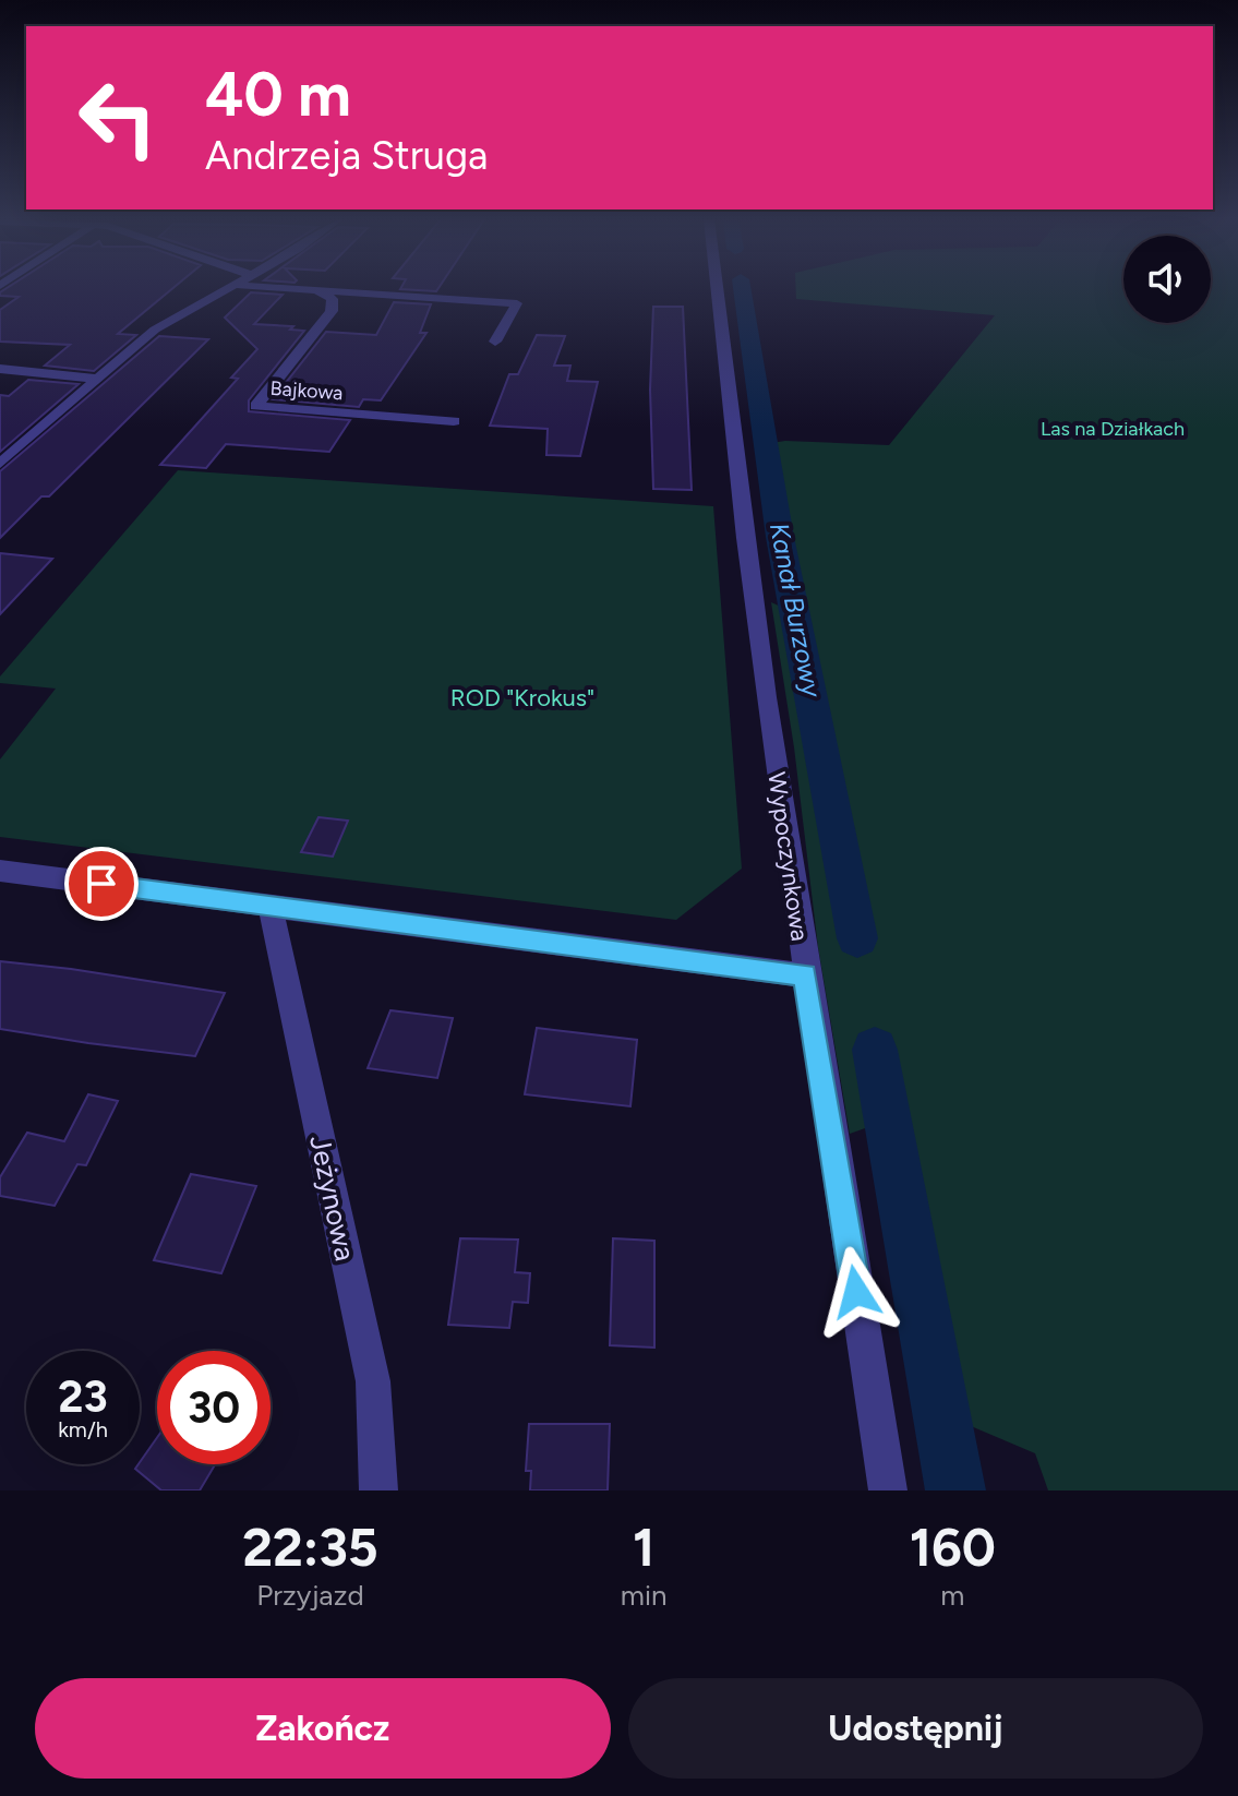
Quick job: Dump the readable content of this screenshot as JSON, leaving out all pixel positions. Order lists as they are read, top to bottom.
{
  "streets": {
    "street": ["Bajkowa", "Wypoczynkowa", "Jeżynowa"]
  },
  "water": ["Kanał Burzowy"],
  "parks": ["Las na Działkach", "ROD \"Krokus\""],
  "page": {
    "turn": ["40 m", "Andrzeja Struga"],
    "speed": "23 km/h",
    "limit": "30",
    "eta": [
      "22:35",
      "Przyjazd",
      "1",
      "min",
      "160",
      "m"
    ],
    "buttons": ["Zakończ", "Udostępnij"]
  }
}
